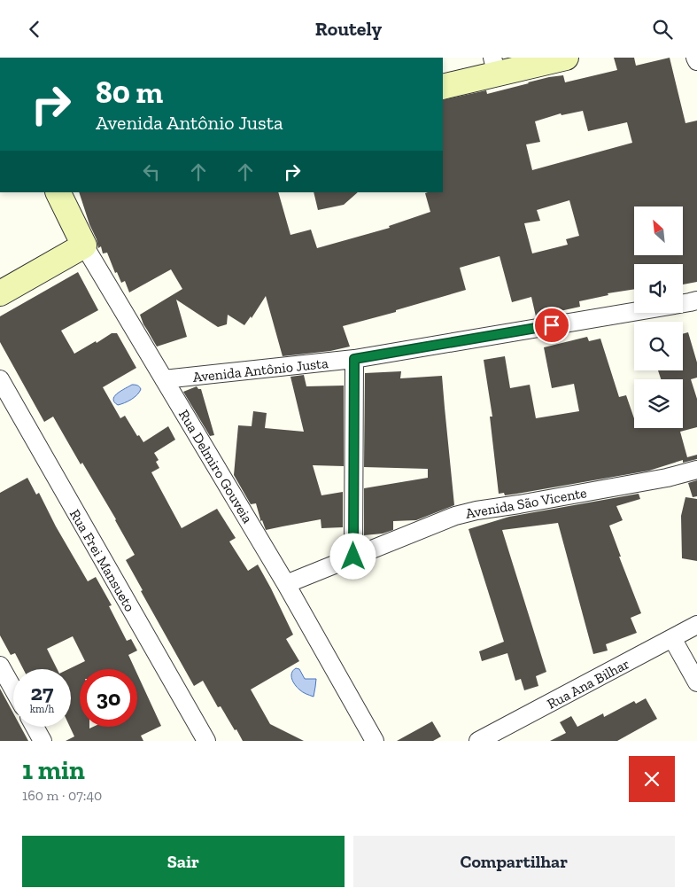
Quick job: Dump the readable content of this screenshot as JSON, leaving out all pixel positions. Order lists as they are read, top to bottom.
{
  "streets": {
    "street": [
      "Avenida Antônio Justa",
      "Rua Delmiro Gouveia",
      "Avenida São Vicente",
      "Rua Frei Mansueto",
      "Rua Ana Bilhar"
    ]
  },
  "crossings": [
    ["Avenida Antônio Justa", "Rua Delmiro Gouveia"],
    ["Rua Delmiro Gouveia", "Avenida São Vicente"]
  ],
  "north": "top left",
  "page": {
    "header": "Routely",
    "turn": ["80 m", "Avenida Antônio Justa"],
    "speed": "27 km/h",
    "limit": "30",
    "heading": ["1 min", "160 m · 07:40"],
    "buttons": ["Sair", "Compartilhar"]
  }
}
